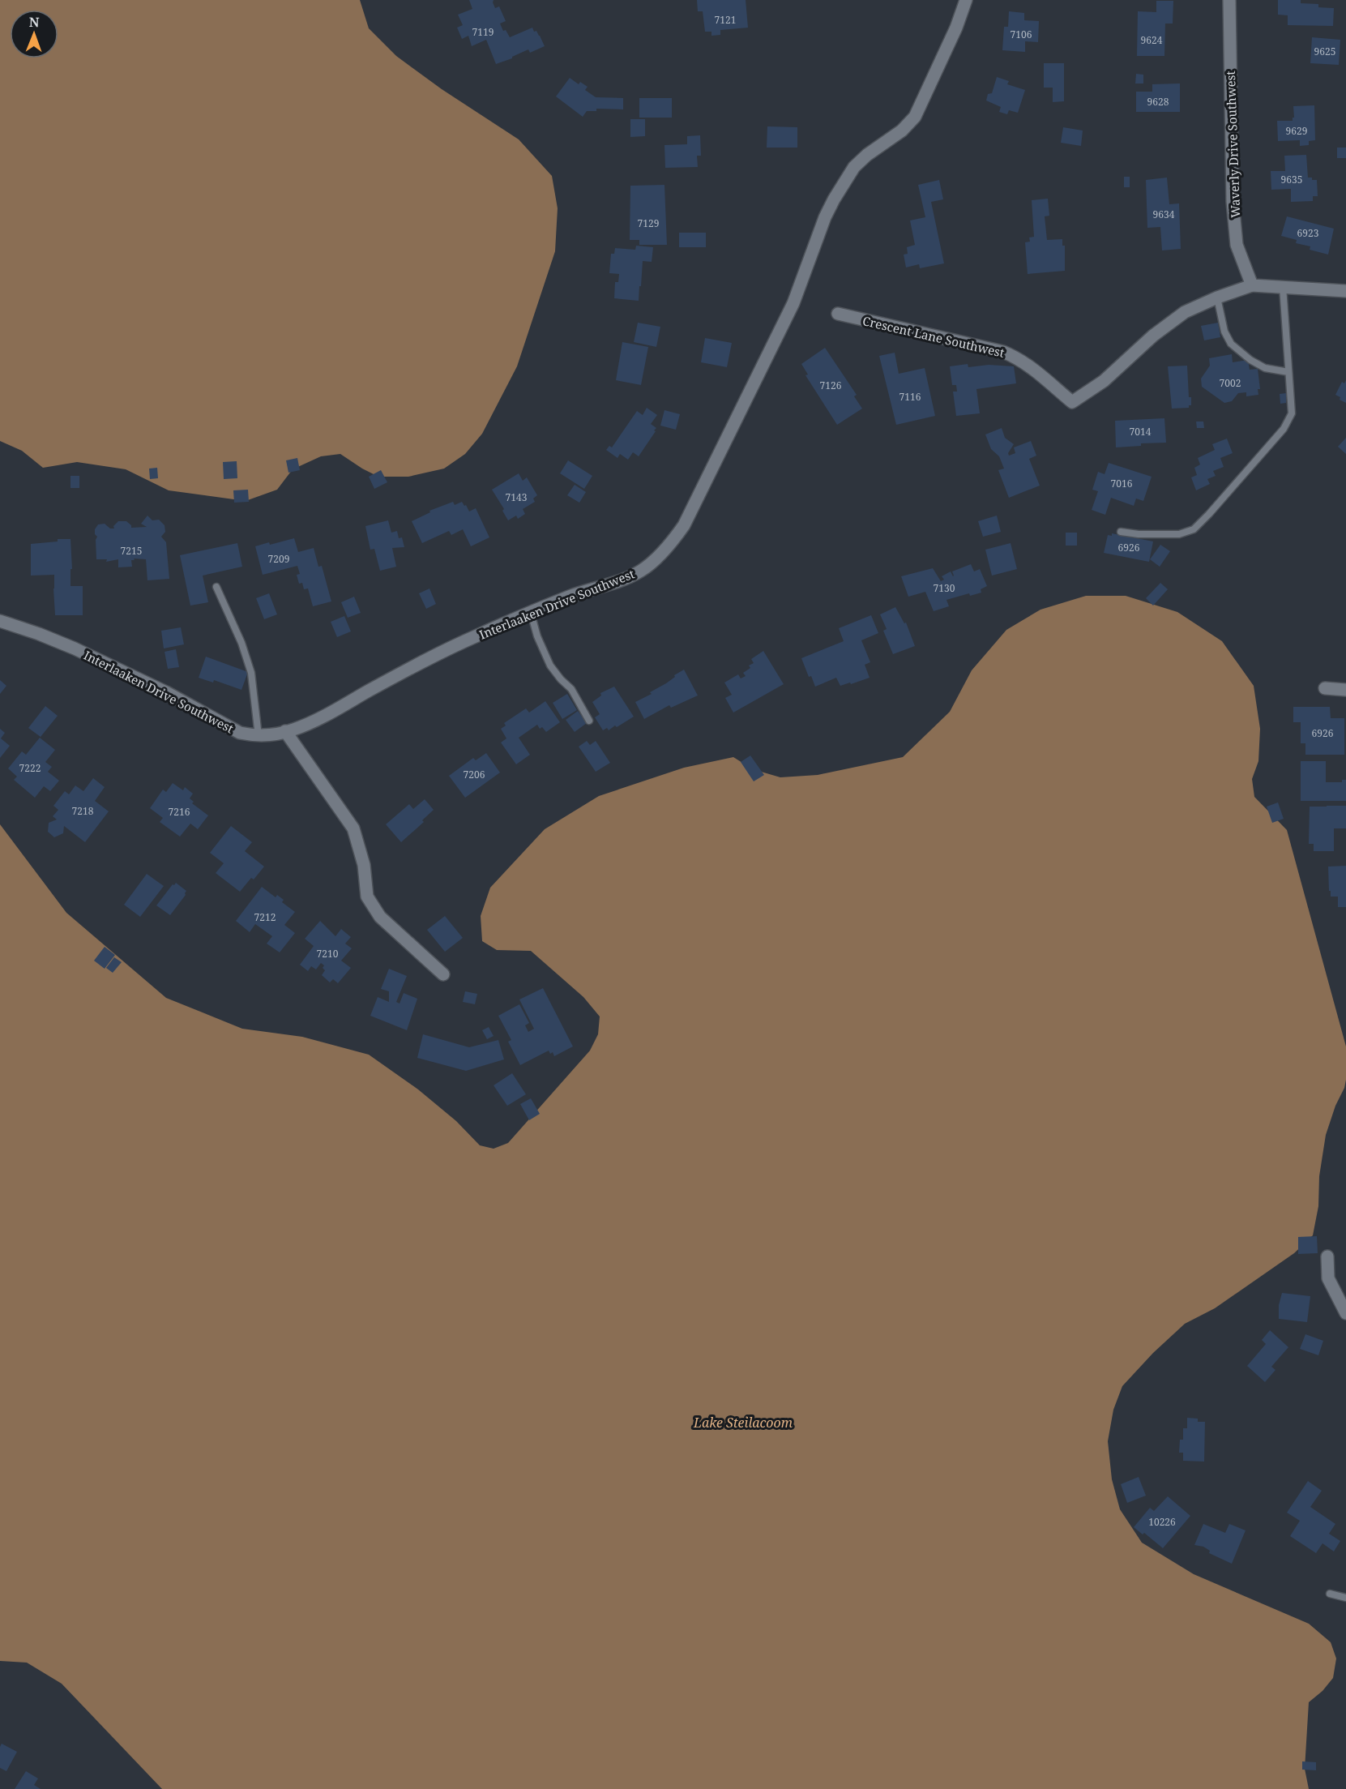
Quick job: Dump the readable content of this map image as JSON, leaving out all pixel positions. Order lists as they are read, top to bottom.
{
  "streets": {
    "street": ["Waverly Drive Southwest", "Crescent Lane Southwest", "Interlaaken Drive Southwest"]
  },
  "water": ["Lake Steilacoom"],
  "house_numbers": [
    "7121",
    "7119",
    "7106",
    "9624",
    "9625",
    "9628",
    "9629",
    "9635",
    "9634",
    "7129",
    "6923",
    "7002",
    "7126",
    "7116",
    "7014",
    "7016",
    "7143",
    "6926",
    "7215",
    "7209",
    "7130",
    "6926",
    "7222",
    "7206",
    "7218",
    "7216",
    "7212",
    "7210",
    "10226"
  ],
  "north": "top"
}
